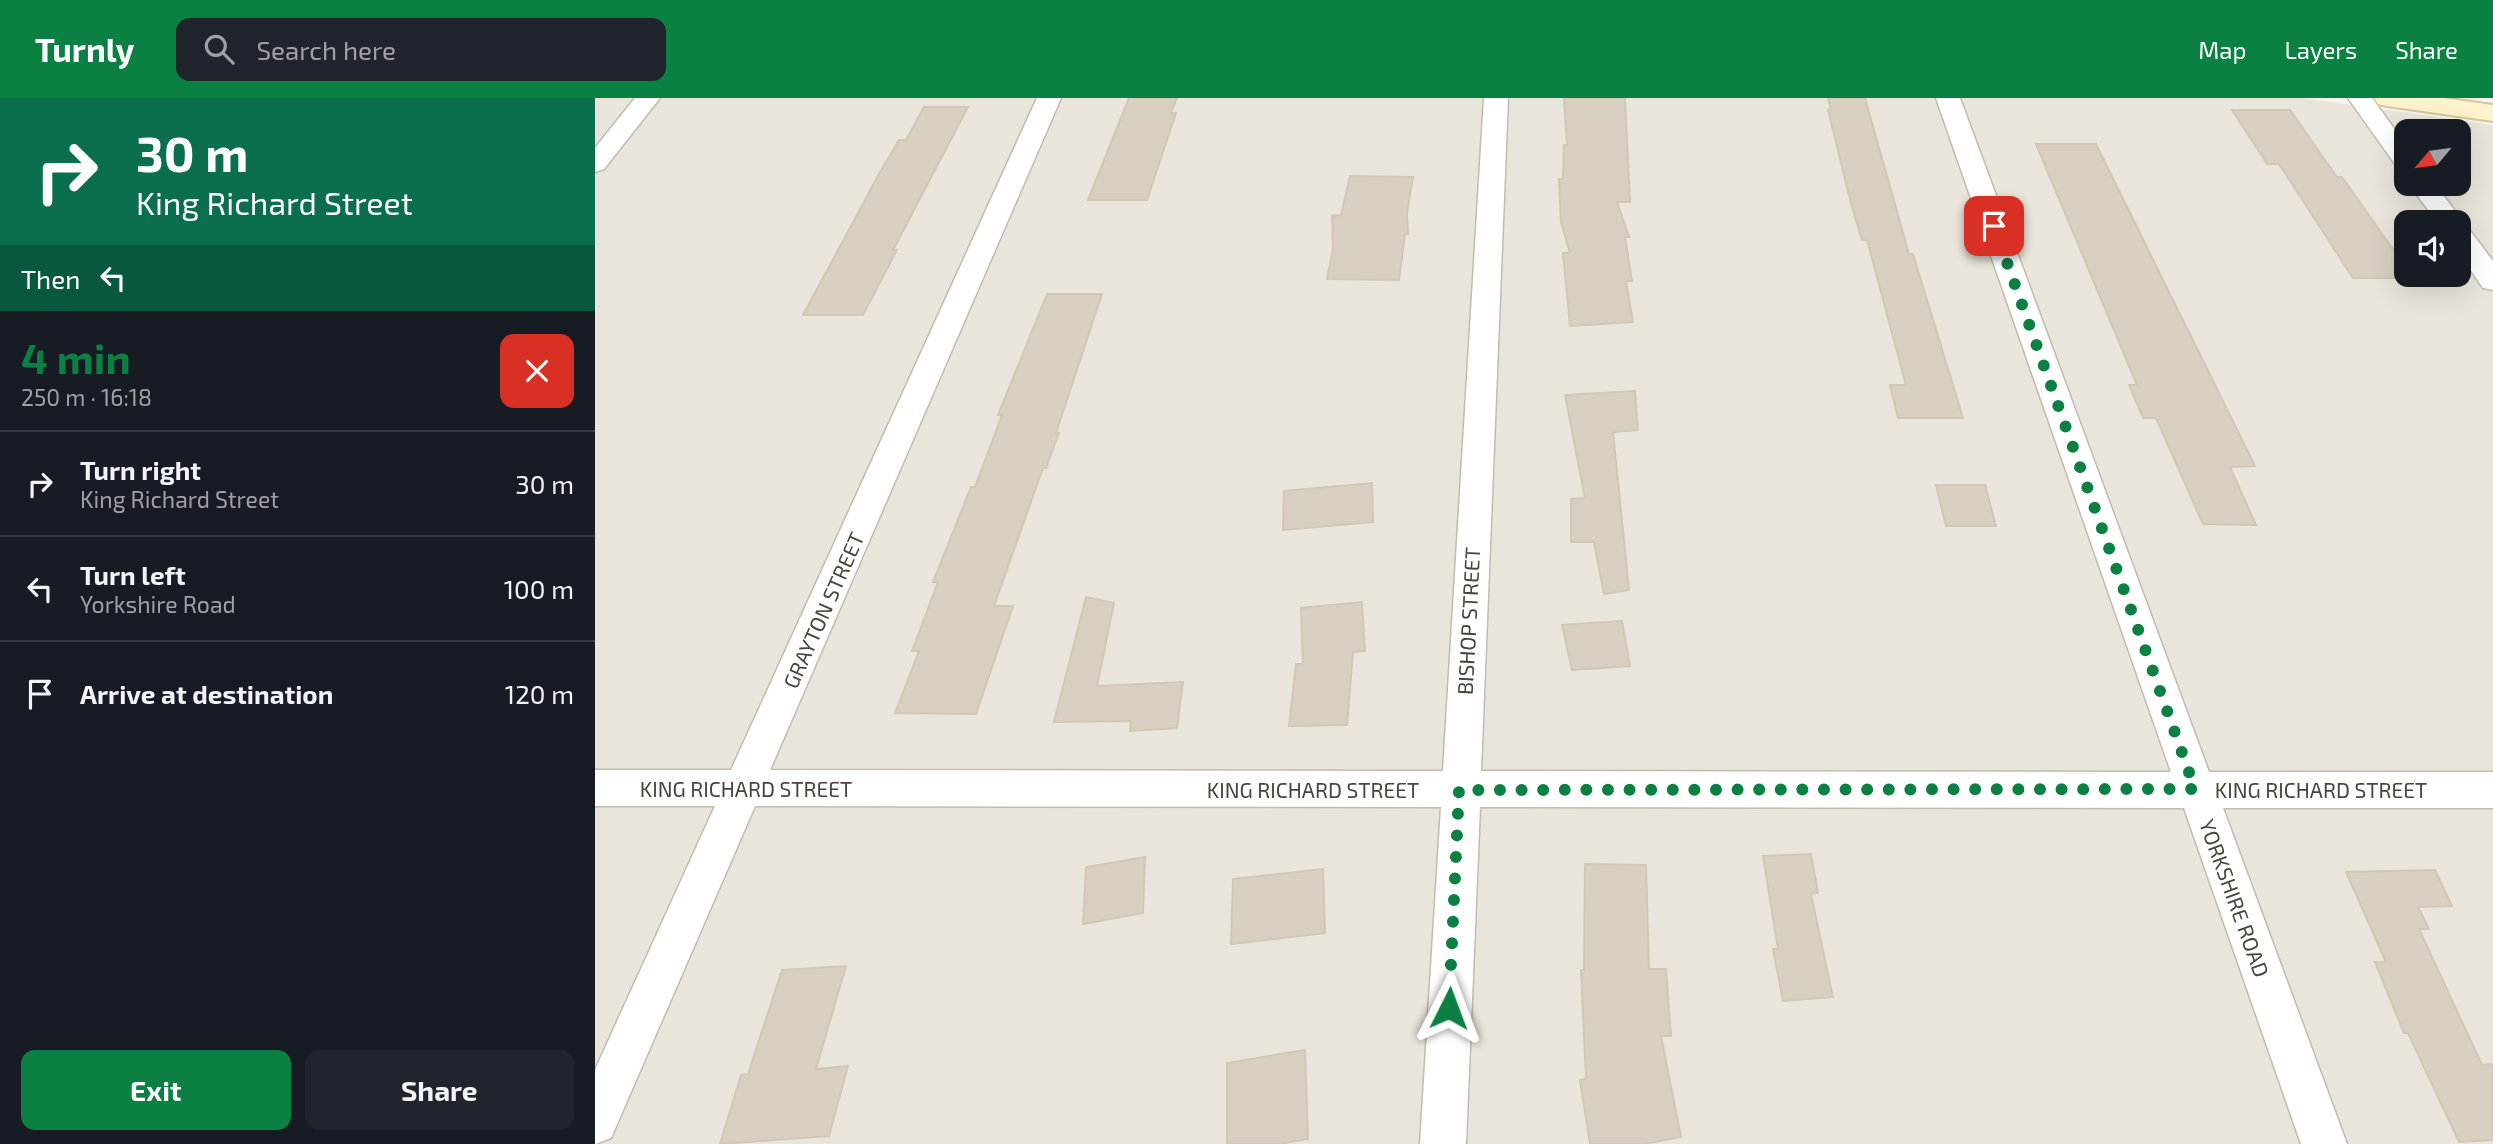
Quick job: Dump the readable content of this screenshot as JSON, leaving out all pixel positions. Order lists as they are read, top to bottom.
{
  "streets": {
    "street": [
      "GRAYTON STREET",
      "BISHOP STREET",
      "KING RICHARD STREET",
      "YORKSHIRE ROAD"
    ]
  },
  "crossings": [
    ["GRAYTON STREET", "KING RICHARD STREET"],
    ["BISHOP STREET", "KING RICHARD STREET"],
    ["KING RICHARD STREET", "YORKSHIRE ROAD"]
  ],
  "north": "bottom left",
  "page": {
    "header": "Turnly",
    "search": "Search here",
    "nav": ["Map", "Layers", "Share"],
    "turn": ["30 m", "King Richard Street"],
    "then": "Then",
    "heading": ["4 min", "250 m · 16:18"],
    "list": [
      {
        "name": "Turn right",
        "note": "King Richard Street",
        "value": "30 m"
      },
      {
        "name": "Turn left",
        "note": "Yorkshire Road",
        "value": "100 m"
      },
      {
        "name": "Arrive at destination",
        "value": "120 m"
      }
    ],
    "buttons": ["Exit", "Share"]
  }
}
